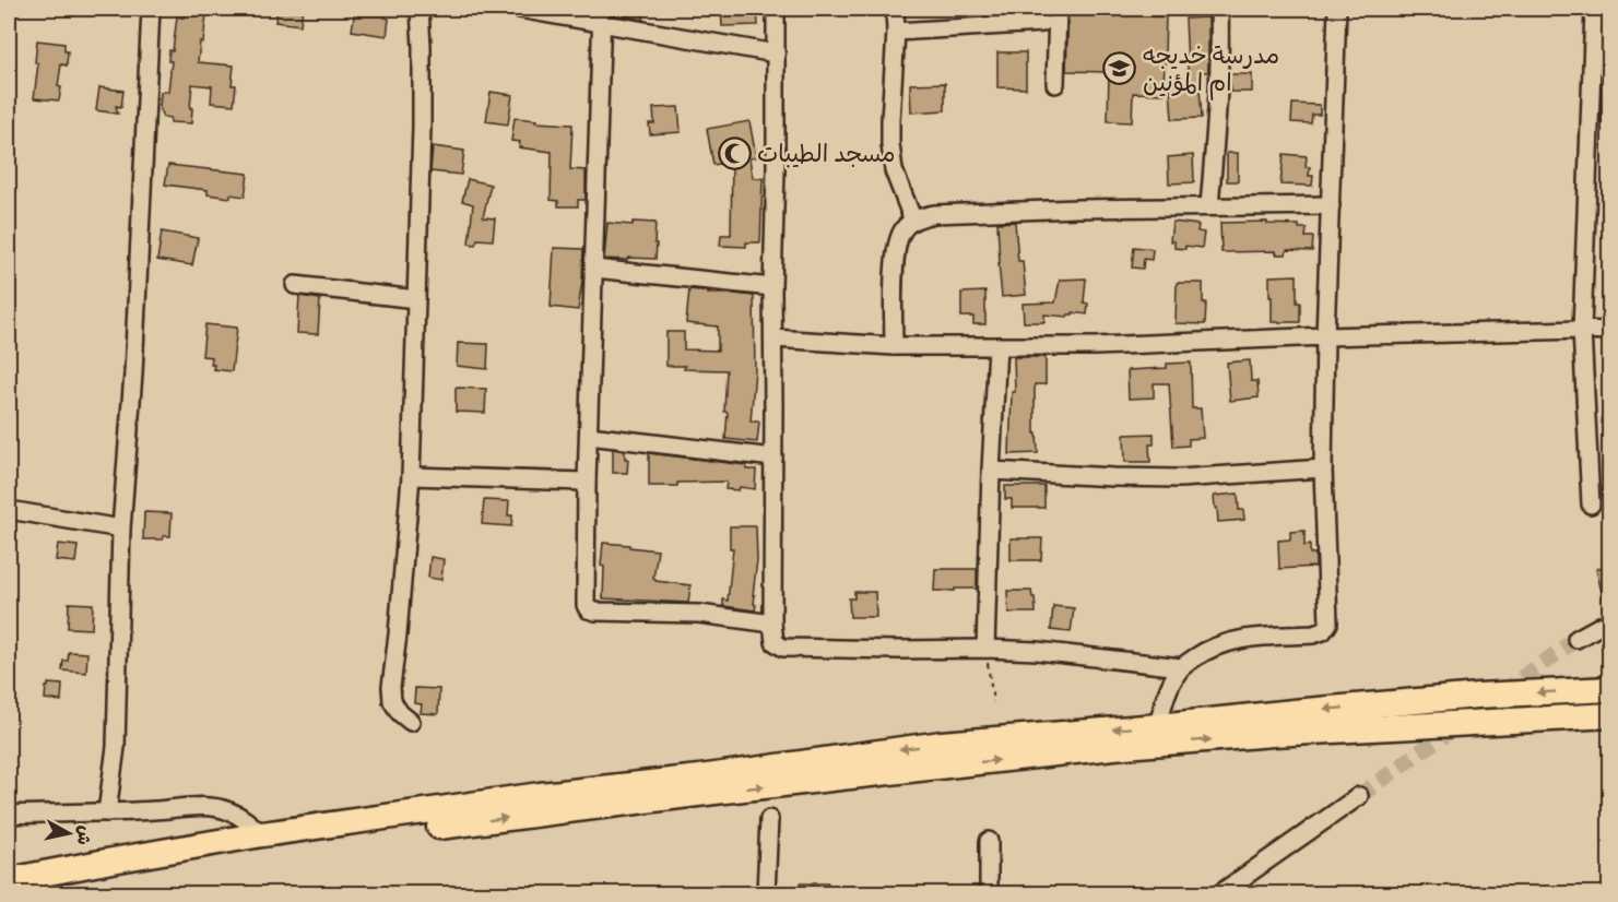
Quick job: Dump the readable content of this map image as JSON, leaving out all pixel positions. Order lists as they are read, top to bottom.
{
  "places": {
    "school or university": ["مدرسة خديجه ام المؤنين"],
    "mosque": ["مسجد الطيبات"]
  },
  "north": "right"
}
